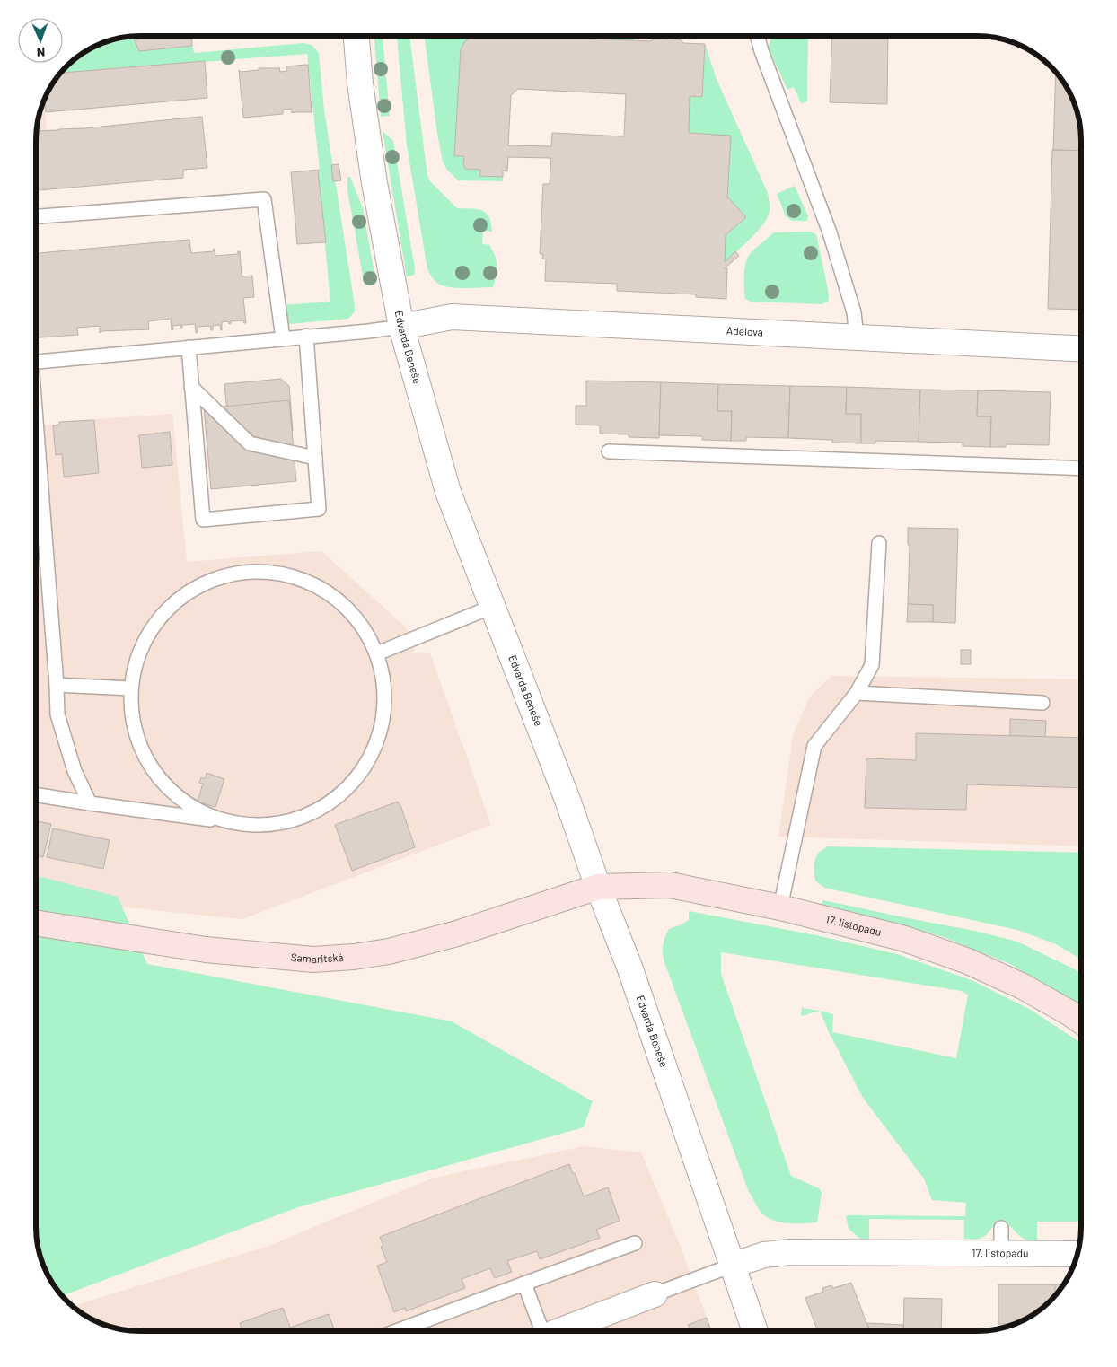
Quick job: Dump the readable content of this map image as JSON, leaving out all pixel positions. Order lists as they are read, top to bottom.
{
  "streets": {
    "main road": ["17. listopadu", "Samaritská"],
    "street": ["Adelova", "Edvarda Beneše"]
  },
  "crossings": [
    ["Adelova", "Edvarda Beneše"],
    ["Edvarda Beneše", "17. listopadu"],
    ["Edvarda Beneše", "Samaritská"],
    ["17. listopadu", "Samaritská"]
  ],
  "north": "bottom"
}
